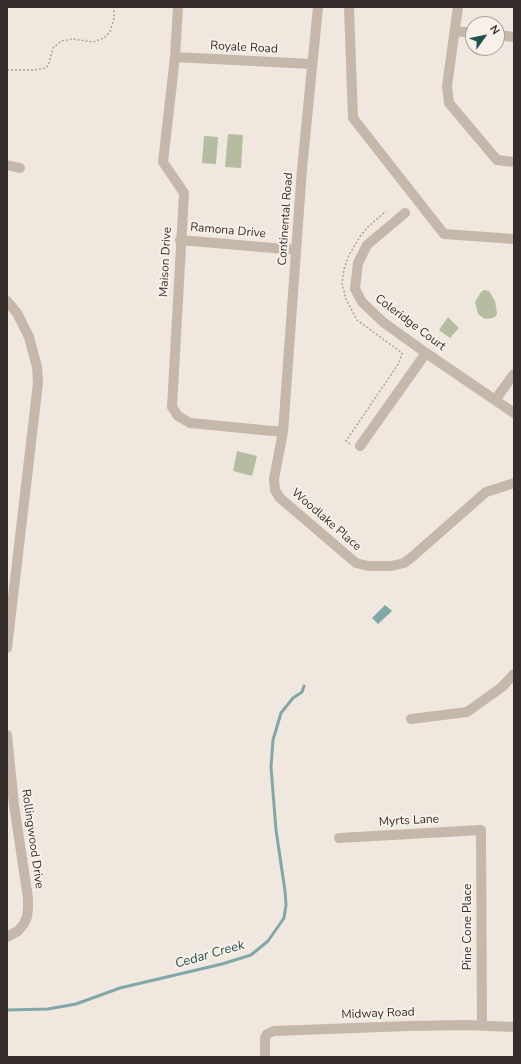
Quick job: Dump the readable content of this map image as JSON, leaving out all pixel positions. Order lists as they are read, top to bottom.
{
  "streets": {
    "street": [
      "Royale Road",
      "Continental Road",
      "Ramona Drive",
      "Maison Drive",
      "Coleridge Court",
      "Woodlake Place",
      "Myrts Lane",
      "Rollingwood Drive",
      "Pine Cone Place",
      "Midway Road"
    ]
  },
  "crossings": [
    ["Royale Road", "Continental Road"],
    ["Royale Road", "Maison Drive"],
    ["Continental Road", "Ramona Drive"],
    ["Continental Road", "Maison Drive"],
    ["Continental Road", "Woodlake Place"],
    ["Ramona Drive", "Maison Drive"],
    ["Maison Drive", "Woodlake Place"],
    ["Myrts Lane", "Pine Cone Place"],
    ["Pine Cone Place", "Midway Road"]
  ],
  "water": ["Cedar Creek"],
  "north": "top right"
}
